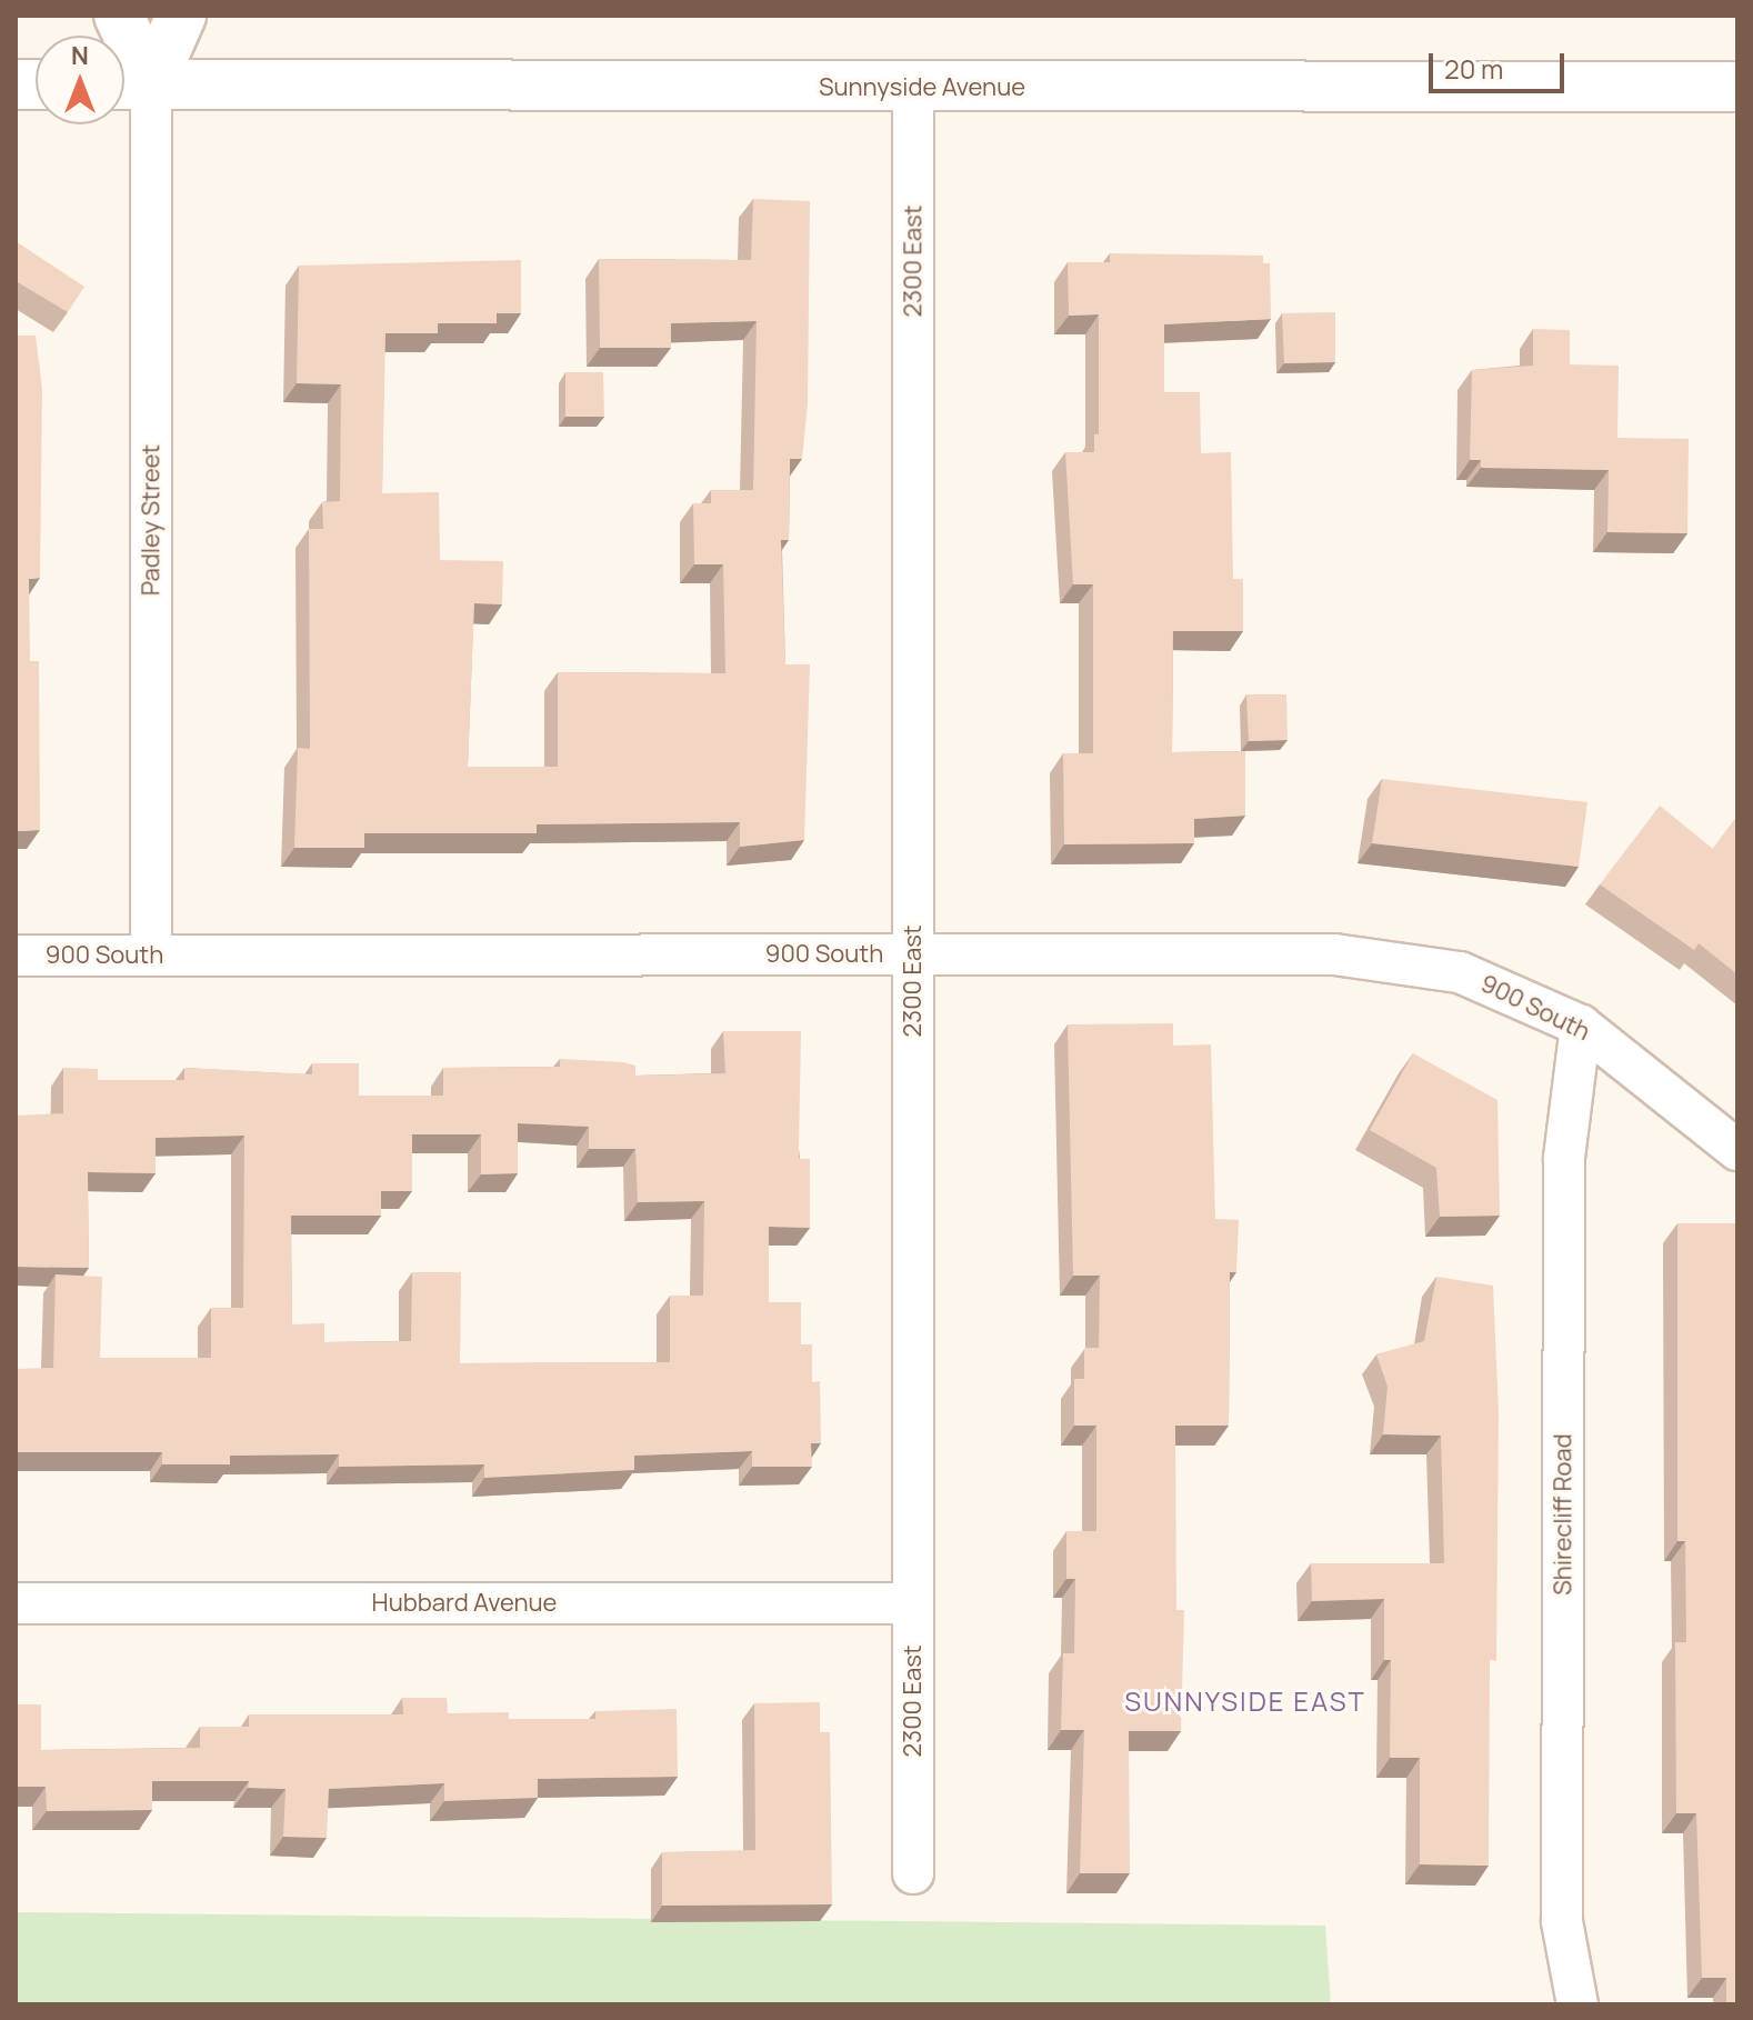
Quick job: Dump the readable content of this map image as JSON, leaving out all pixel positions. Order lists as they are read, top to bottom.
{
  "streets": {
    "main road": ["Sunnyside Avenue"],
    "street": [
      "2300 East",
      "Padley Street",
      "900 South",
      "Shirecliff Road",
      "Hubbard Avenue"
    ]
  },
  "crossings": [
    ["Sunnyside Avenue", "2300 East"],
    ["Sunnyside Avenue", "Padley Street"],
    ["2300 East", "900 South"],
    ["2300 East", "Hubbard Avenue"],
    ["Padley Street", "900 South"],
    ["900 South", "Shirecliff Road"]
  ],
  "districts": ["SUNNYSIDE EAST"],
  "scale_bar": "20 m",
  "north": "top"
}
